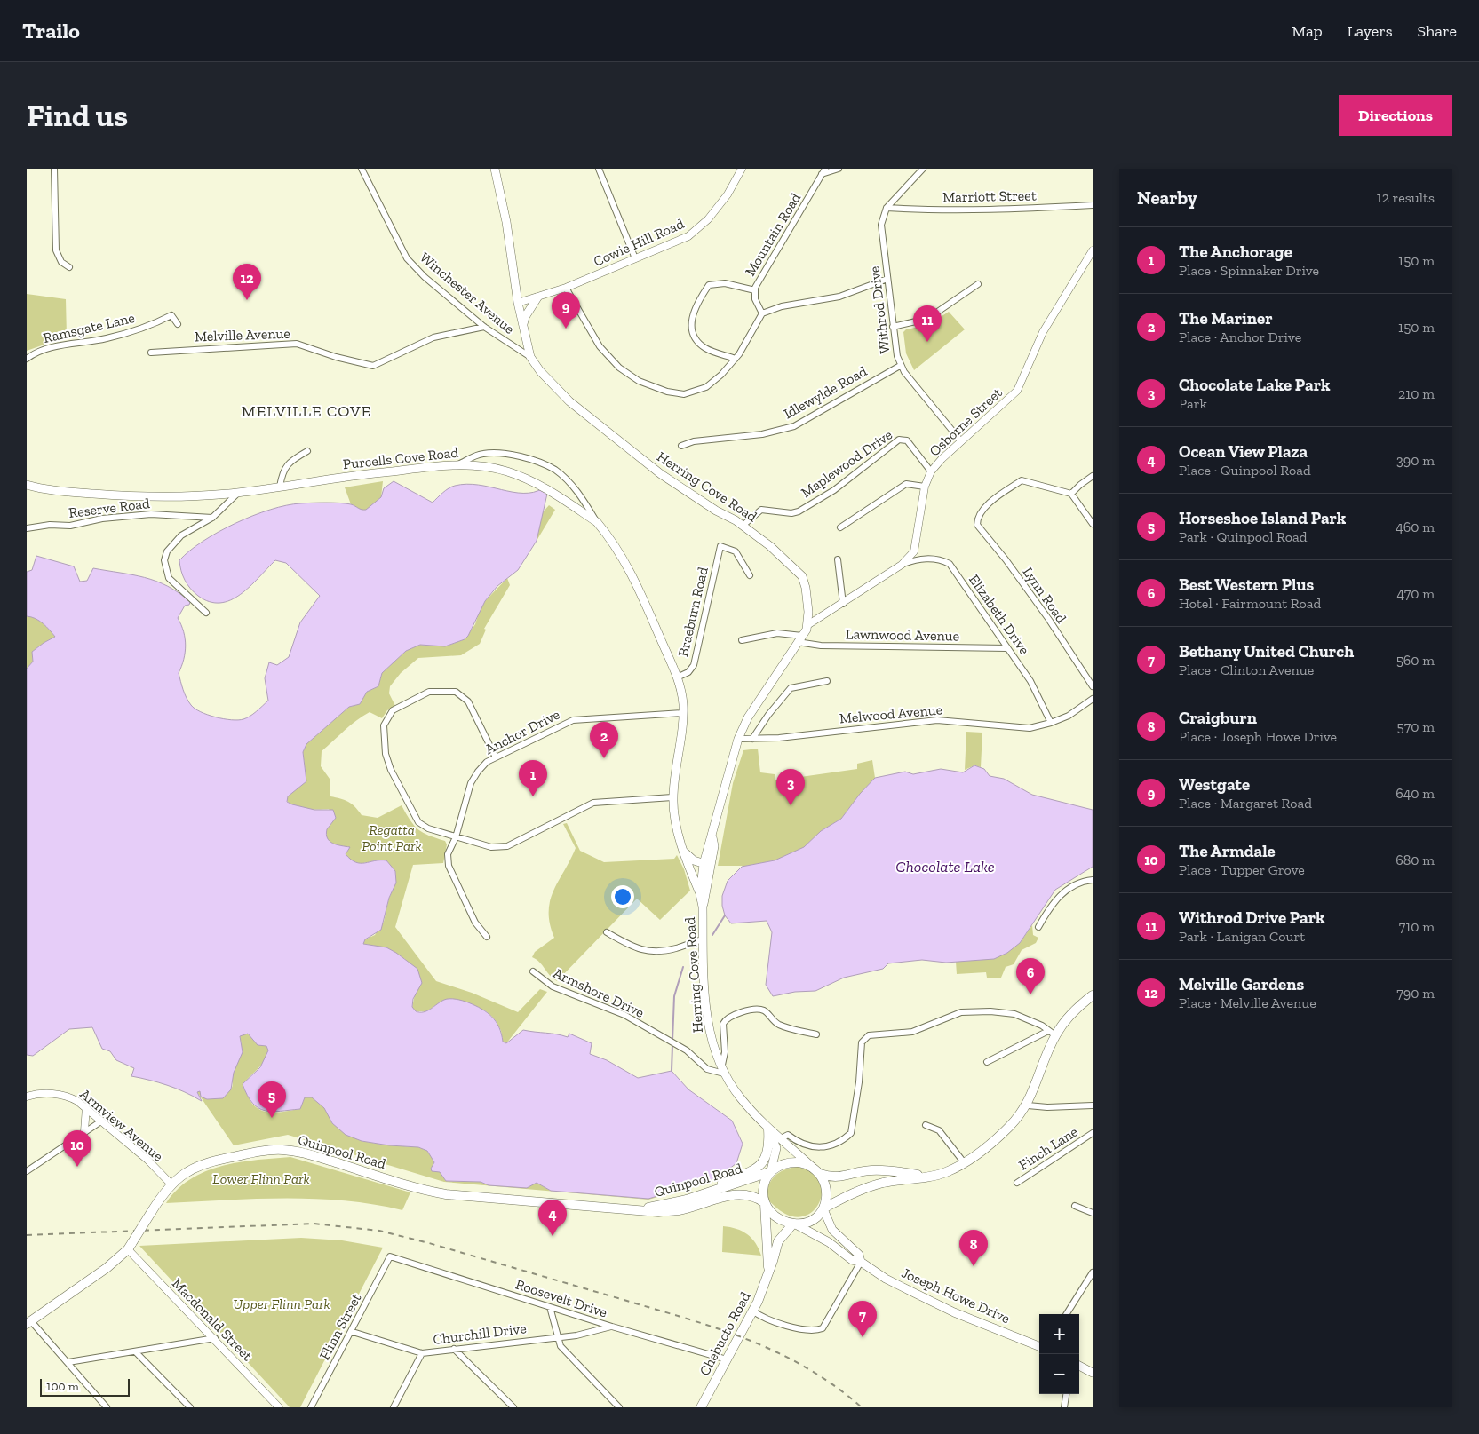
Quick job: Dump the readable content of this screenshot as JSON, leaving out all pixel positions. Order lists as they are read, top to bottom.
{
  "streets": {
    "main road": [
      "Purcells Cove Road",
      "Herring Cove Road",
      "Quinpool Road",
      "Joseph Howe Drive",
      "Chebucto Road"
    ],
    "street": [
      "Marriott Street",
      "Mountain Road",
      "Cowie Hill Road",
      "Winchester Avenue",
      "Withrod Drive",
      "Ramsgate Lane",
      "Melville Avenue",
      "Idlewylde Road",
      "Osborne Street",
      "Maplewood Drive",
      "Reserve Road",
      "Lynn Road",
      "Braeburn Road",
      "Elizabeth Drive",
      "Lawnwood Avenue",
      "Melwood Avenue",
      "Anchor Drive",
      "Armshore Drive",
      "Armview Avenue",
      "Finch Lane",
      "Roosevelt Drive",
      "Macdonald Street",
      "Flinn Street",
      "Churchill Drive"
    ]
  },
  "crossings": [
    ["Marriott Street", "Withrod Drive"],
    ["Cowie Hill Road", "Herring Cove Road"],
    ["Winchester Avenue", "Melville Avenue"],
    ["Winchester Avenue", "Herring Cove Road"],
    ["Withrod Drive", "Idlewylde Road"],
    ["Withrod Drive", "Osborne Street"],
    ["Osborne Street", "Maplewood Drive"],
    ["Osborne Street", "Herring Cove Road"],
    ["Osborne Street", "Elizabeth Drive"],
    ["Purcells Cove Road", "Herring Cove Road"],
    ["Purcells Cove Road", "Braeburn Road"],
    ["Purcells Cove Road", "Anchor Drive"],
    ["Maplewood Drive", "Herring Cove Road"],
    ["Herring Cove Road", "Lawnwood Avenue"],
    ["Herring Cove Road", "Melwood Avenue"],
    ["Herring Cove Road", "Armshore Drive"],
    ["Herring Cove Road", "Quinpool Road"],
    ["Herring Cove Road", "Joseph Howe Drive"],
    ["Herring Cove Road", "Chebucto Road"],
    ["Elizabeth Drive", "Lawnwood Avenue"],
    ["Elizabeth Drive", "Melwood Avenue"],
    ["Armview Avenue", "Quinpool Road"],
    ["Quinpool Road", "Joseph Howe Drive"],
    ["Quinpool Road", "Macdonald Street"],
    ["Quinpool Road", "Chebucto Road"],
    ["Joseph Howe Drive", "Chebucto Road"],
    ["Roosevelt Drive", "Flinn Street"],
    ["Roosevelt Drive", "Churchill Drive"],
    ["Roosevelt Drive", "Chebucto Road"],
    ["Flinn Street", "Churchill Drive"]
  ],
  "districts": ["MELVILLE COVE"],
  "water": ["Chocolate Lake"],
  "parks": ["Regatta Point Park", "Lower Flinn Park", "Upper Flinn Park"],
  "scale_bar": "100 m",
  "page": {
    "header": "Trailo",
    "nav": ["Map", "Layers", "Share"],
    "buttons": "Directions",
    "title": "Find us",
    "heading": ["Nearby", "12 results"],
    "list": [
      {
        "mark": "1",
        "name": "The Anchorage",
        "note": "Place · Spinnaker Drive",
        "value": "150 m"
      },
      {
        "mark": "2",
        "name": "The Mariner",
        "note": "Place · Anchor Drive",
        "value": "150 m"
      },
      {
        "mark": "3",
        "name": "Chocolate Lake Park",
        "note": "Park",
        "value": "210 m"
      },
      {
        "mark": "4",
        "name": "Ocean View Plaza",
        "note": "Place · Quinpool Road",
        "value": "390 m"
      },
      {
        "mark": "5",
        "name": "Horseshoe Island Park",
        "note": "Park · Quinpool Road",
        "value": "460 m"
      },
      {
        "mark": "6",
        "name": "Best Western Plus",
        "note": "Hotel · Fairmount Road",
        "value": "470 m"
      },
      {
        "mark": "7",
        "name": "Bethany United Church",
        "note": "Place · Clinton Avenue",
        "value": "560 m"
      },
      {
        "mark": "8",
        "name": "Craigburn",
        "note": "Place · Joseph Howe Drive",
        "value": "570 m"
      },
      {
        "mark": "9",
        "name": "Westgate",
        "note": "Place · Margaret Road",
        "value": "640 m"
      },
      {
        "mark": "10",
        "name": "The Armdale",
        "note": "Place · Tupper Grove",
        "value": "680 m"
      },
      {
        "mark": "11",
        "name": "Withrod Drive Park",
        "note": "Park · Lanigan Court",
        "value": "710 m"
      },
      {
        "mark": "12",
        "name": "Melville Gardens",
        "note": "Place · Melville Avenue",
        "value": "790 m"
      }
    ],
    "pins": [
      "12",
      "9",
      "11",
      "2",
      "1",
      "3",
      "6",
      "5",
      "10",
      "4",
      "8",
      "7"
    ],
    "map_buttons": ["+", "−"],
    "scale": "100 m"
  }
}
